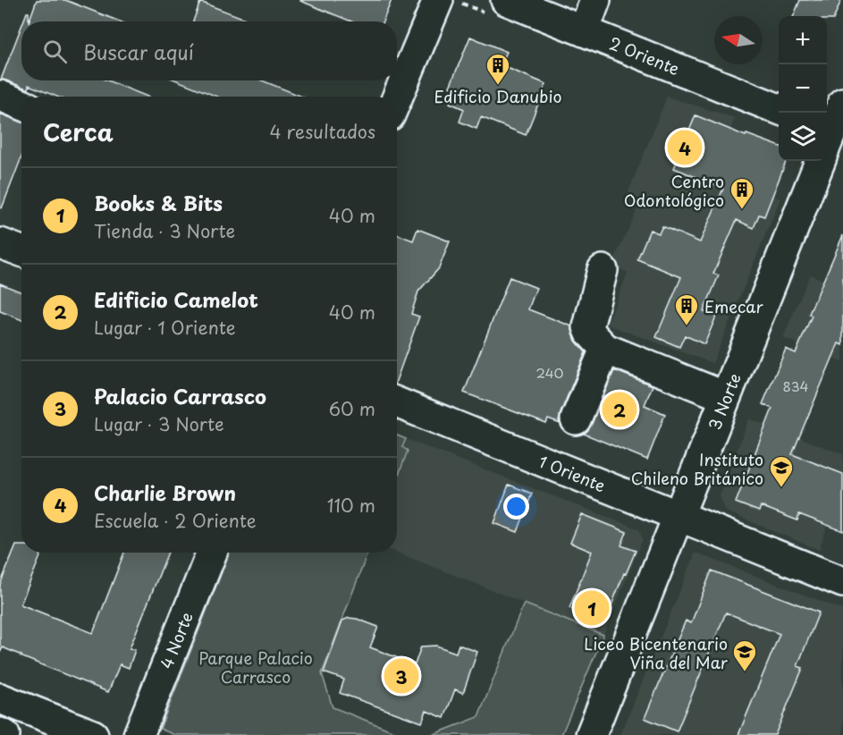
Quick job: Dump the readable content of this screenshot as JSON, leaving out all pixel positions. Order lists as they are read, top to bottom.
{
  "streets": {
    "street": [
      "2 Oriente",
      "3 Norte",
      "1 Oriente",
      "4 Norte"
    ]
  },
  "crossings": [
    ["3 Norte", "1 Oriente"]
  ],
  "parks": ["Parque Palacio Carrasco"],
  "places": {
    "building": ["Edificio Danubio", "Centro Odontológico", "Emecar"],
    "school or university": ["Instituto Chileno Británico", "Liceo Bicentenario Viña del Mar"]
  },
  "house_numbers": ["240", "834"],
  "north": "left",
  "page": {
    "map_buttons": ["+", "−"],
    "search": "Buscar aquí",
    "heading": ["Cerca", "4 resultados"],
    "pins": [
      "4",
      "2",
      "1",
      "3"
    ],
    "list": [
      {
        "mark": "1",
        "name": "Books & Bits",
        "note": "Tienda · 3 Norte",
        "value": "40 m"
      },
      {
        "mark": "2",
        "name": "Edificio Camelot",
        "note": "Lugar · 1 Oriente",
        "value": "40 m"
      },
      {
        "mark": "3",
        "name": "Palacio Carrasco",
        "note": "Lugar · 3 Norte",
        "value": "60 m"
      },
      {
        "mark": "4",
        "name": "Charlie Brown",
        "note": "Escuela · 2 Oriente",
        "value": "110 m"
      }
    ]
  }
}
